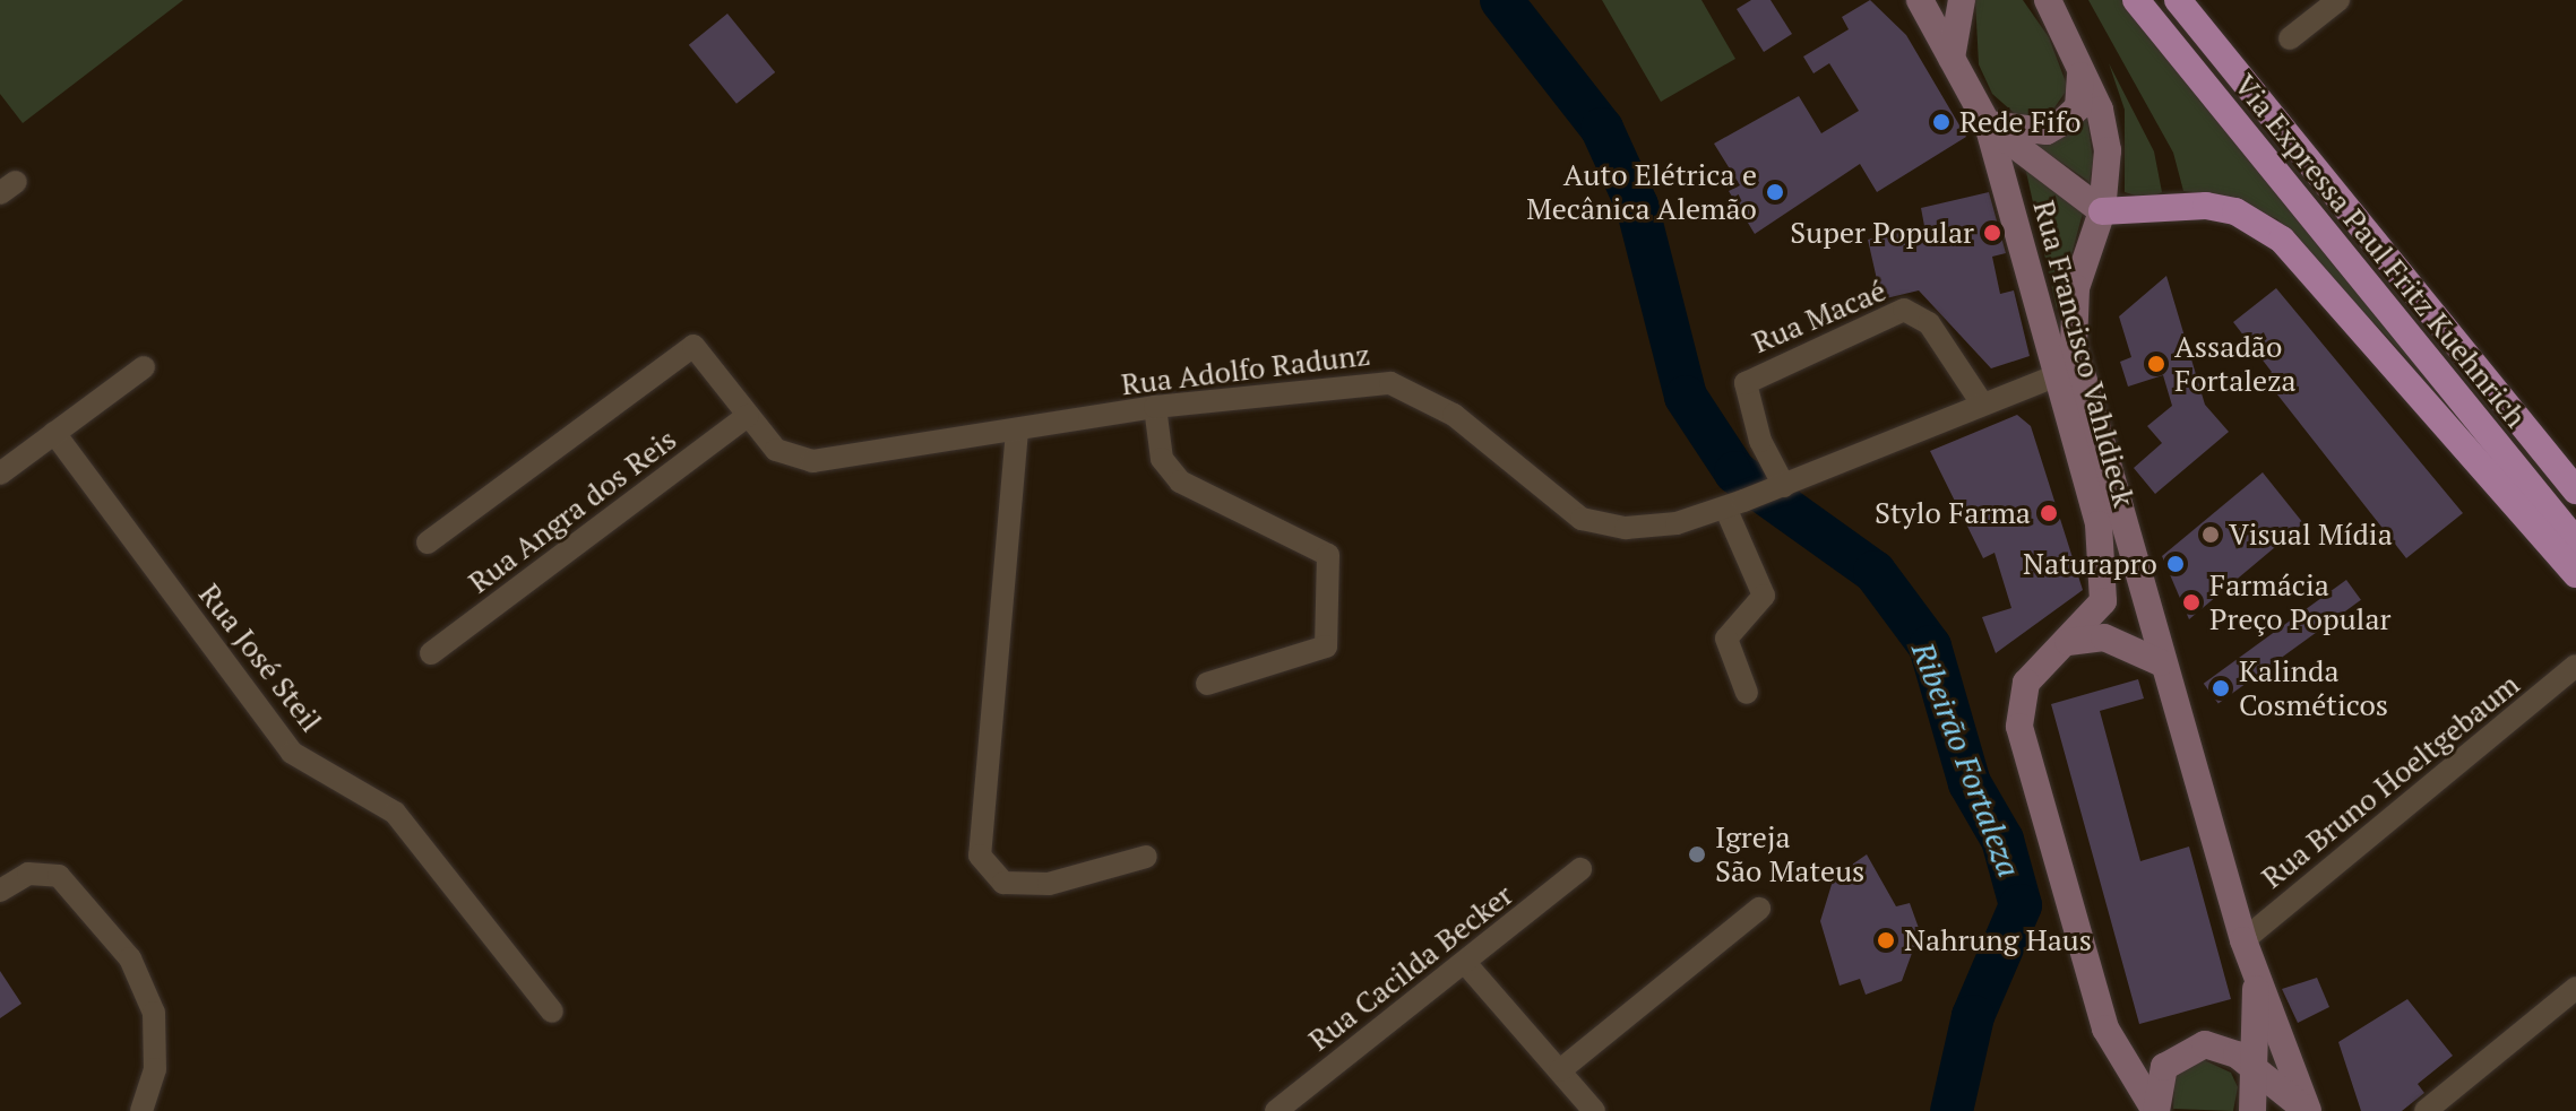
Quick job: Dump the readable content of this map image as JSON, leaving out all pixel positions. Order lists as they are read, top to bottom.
{
  "streets": {
    "main road": ["Via Expressa Paul Fritz Kuehnrich", "Rua Francisco Vahldieck"],
    "street": [
      "Rua Macaé",
      "Rua Adolfo Radunz",
      "Rua Angra dos Reis",
      "Rua José Steil",
      "Rua Bruno Hoeltgebaum",
      "Rua Cacilda Becker"
    ]
  },
  "crossings": [
    ["Rua Macaé", "Rua Adolfo Radunz"],
    ["Rua Francisco Vahldieck", "Rua Adolfo Radunz"],
    ["Rua Francisco Vahldieck", "Rua Bruno Hoeltgebaum"],
    ["Rua Adolfo Radunz", "Rua Angra dos Reis"]
  ],
  "water": ["Ribeirão Fortaleza"],
  "places": [
    "Rede Fifo",
    "Auto Elétrica e Mecânica Alemão",
    "Super Popular",
    "Assadão Fortaleza",
    "Stylo Farma",
    "Visual Mídia",
    "Naturapro",
    "Farmácia Preço Popular",
    "Kalinda Cosméticos",
    "Igreja São Mateus",
    "Nahrung Haus"
  ]
}
